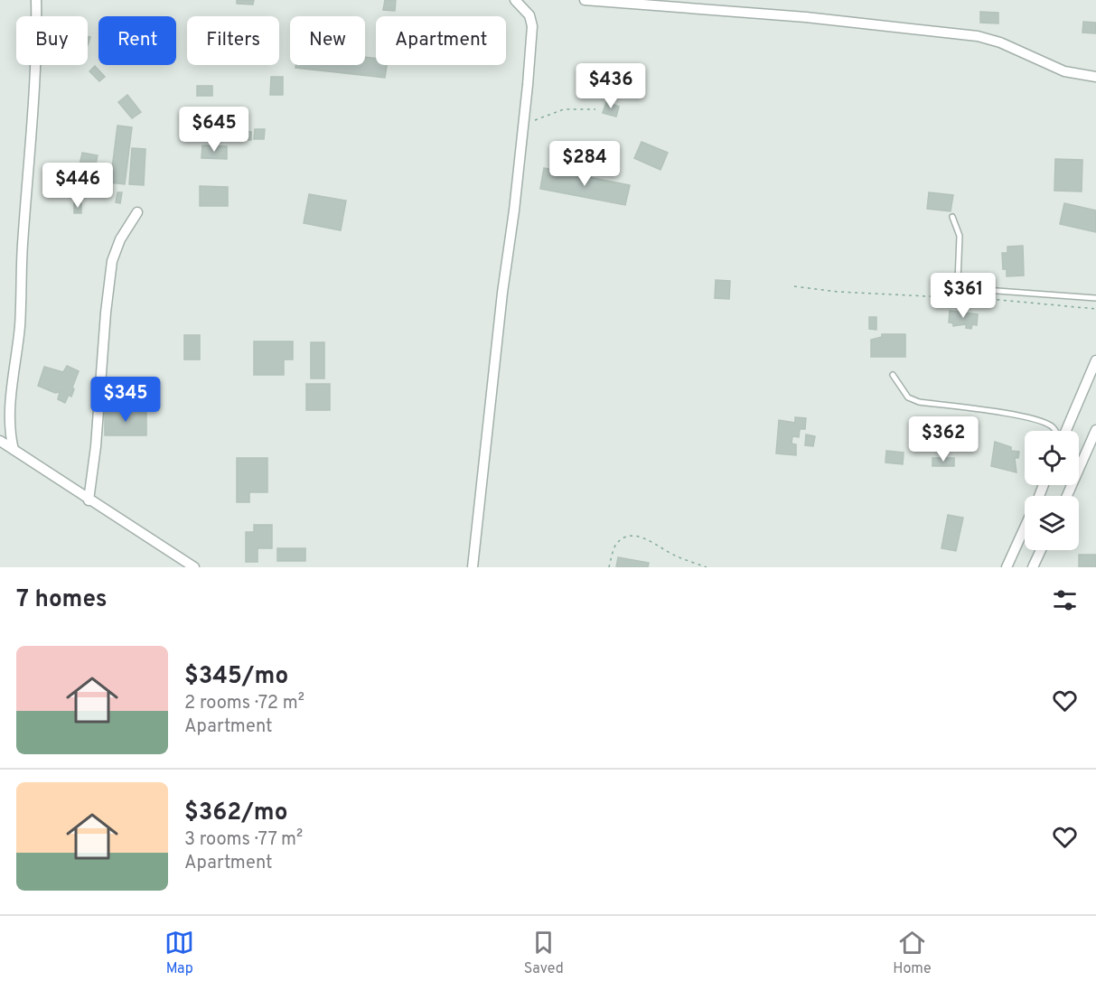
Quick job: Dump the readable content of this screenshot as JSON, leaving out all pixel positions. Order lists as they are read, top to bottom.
{
  "page": {
    "chip": [
      "Buy",
      "Rent",
      "Filters",
      "New",
      "Apartment"
    ],
    "price": [
      "$436",
      "$645",
      "$284",
      "$446",
      "$361",
      "$345",
      "$362"
    ],
    "heading": "7 homes",
    "list": [
      {
        "name": "$345/mo",
        "note": "2 rooms · 72 m² · Apartment"
      },
      {
        "name": "$362/mo",
        "note": "3 rooms · 77 m² · Apartment"
      }
    ],
    "tabs": ["Map", "Saved", "Home"]
  }
}
